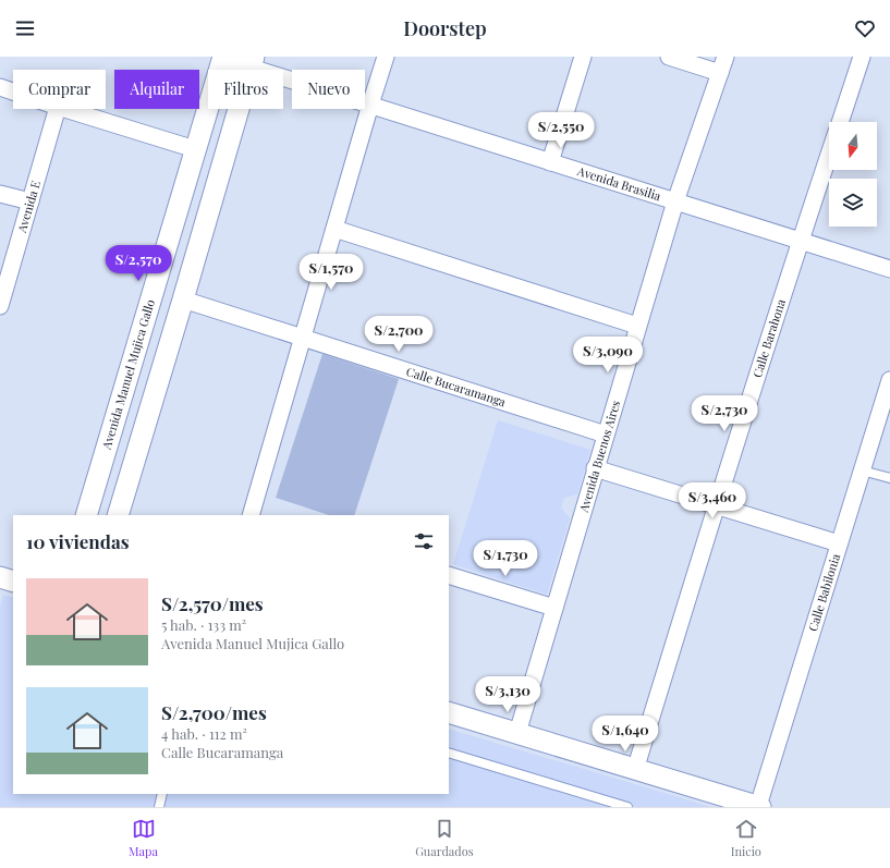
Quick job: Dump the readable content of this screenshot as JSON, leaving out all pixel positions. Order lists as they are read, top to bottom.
{
  "streets": {
    "street": [
      "Avenida Brasilia",
      "Avenida E",
      "Calle Barahona",
      "Avenida Manuel Mujica Gallo",
      "Calle Bucaramanga",
      "Avenida Buenos Aires",
      "Calle Babilonia"
    ]
  },
  "crossings": [
    ["Avenida Brasilia", "Calle Barahona"],
    ["Avenida Brasilia", "Avenida Manuel Mujica Gallo"],
    ["Avenida Brasilia", "Avenida Buenos Aires"],
    ["Calle Bucaramanga", "Avenida Buenos Aires"]
  ],
  "north": "bottom",
  "page": {
    "header": "Doorstep",
    "chip": [
      "Comprar",
      "Alquilar",
      "Filtros",
      "Nuevo"
    ],
    "price": [
      "S/2,550",
      "S/2,570",
      "S/1,570",
      "S/2,700",
      "S/3,090",
      "S/2,730",
      "S/3,460",
      "S/1,730",
      "S/3,130",
      "S/1,640"
    ],
    "heading": "10 viviendas",
    "list": [
      {
        "name": "S/2,570/mes",
        "note": "5 hab. · 133 m² · Avenida Manuel Mujica Gallo"
      },
      {
        "name": "S/2,700/mes",
        "note": "4 hab. · 112 m² · Calle Bucaramanga"
      }
    ],
    "tabs": ["Mapa", "Guardados", "Inicio"]
  }
}
